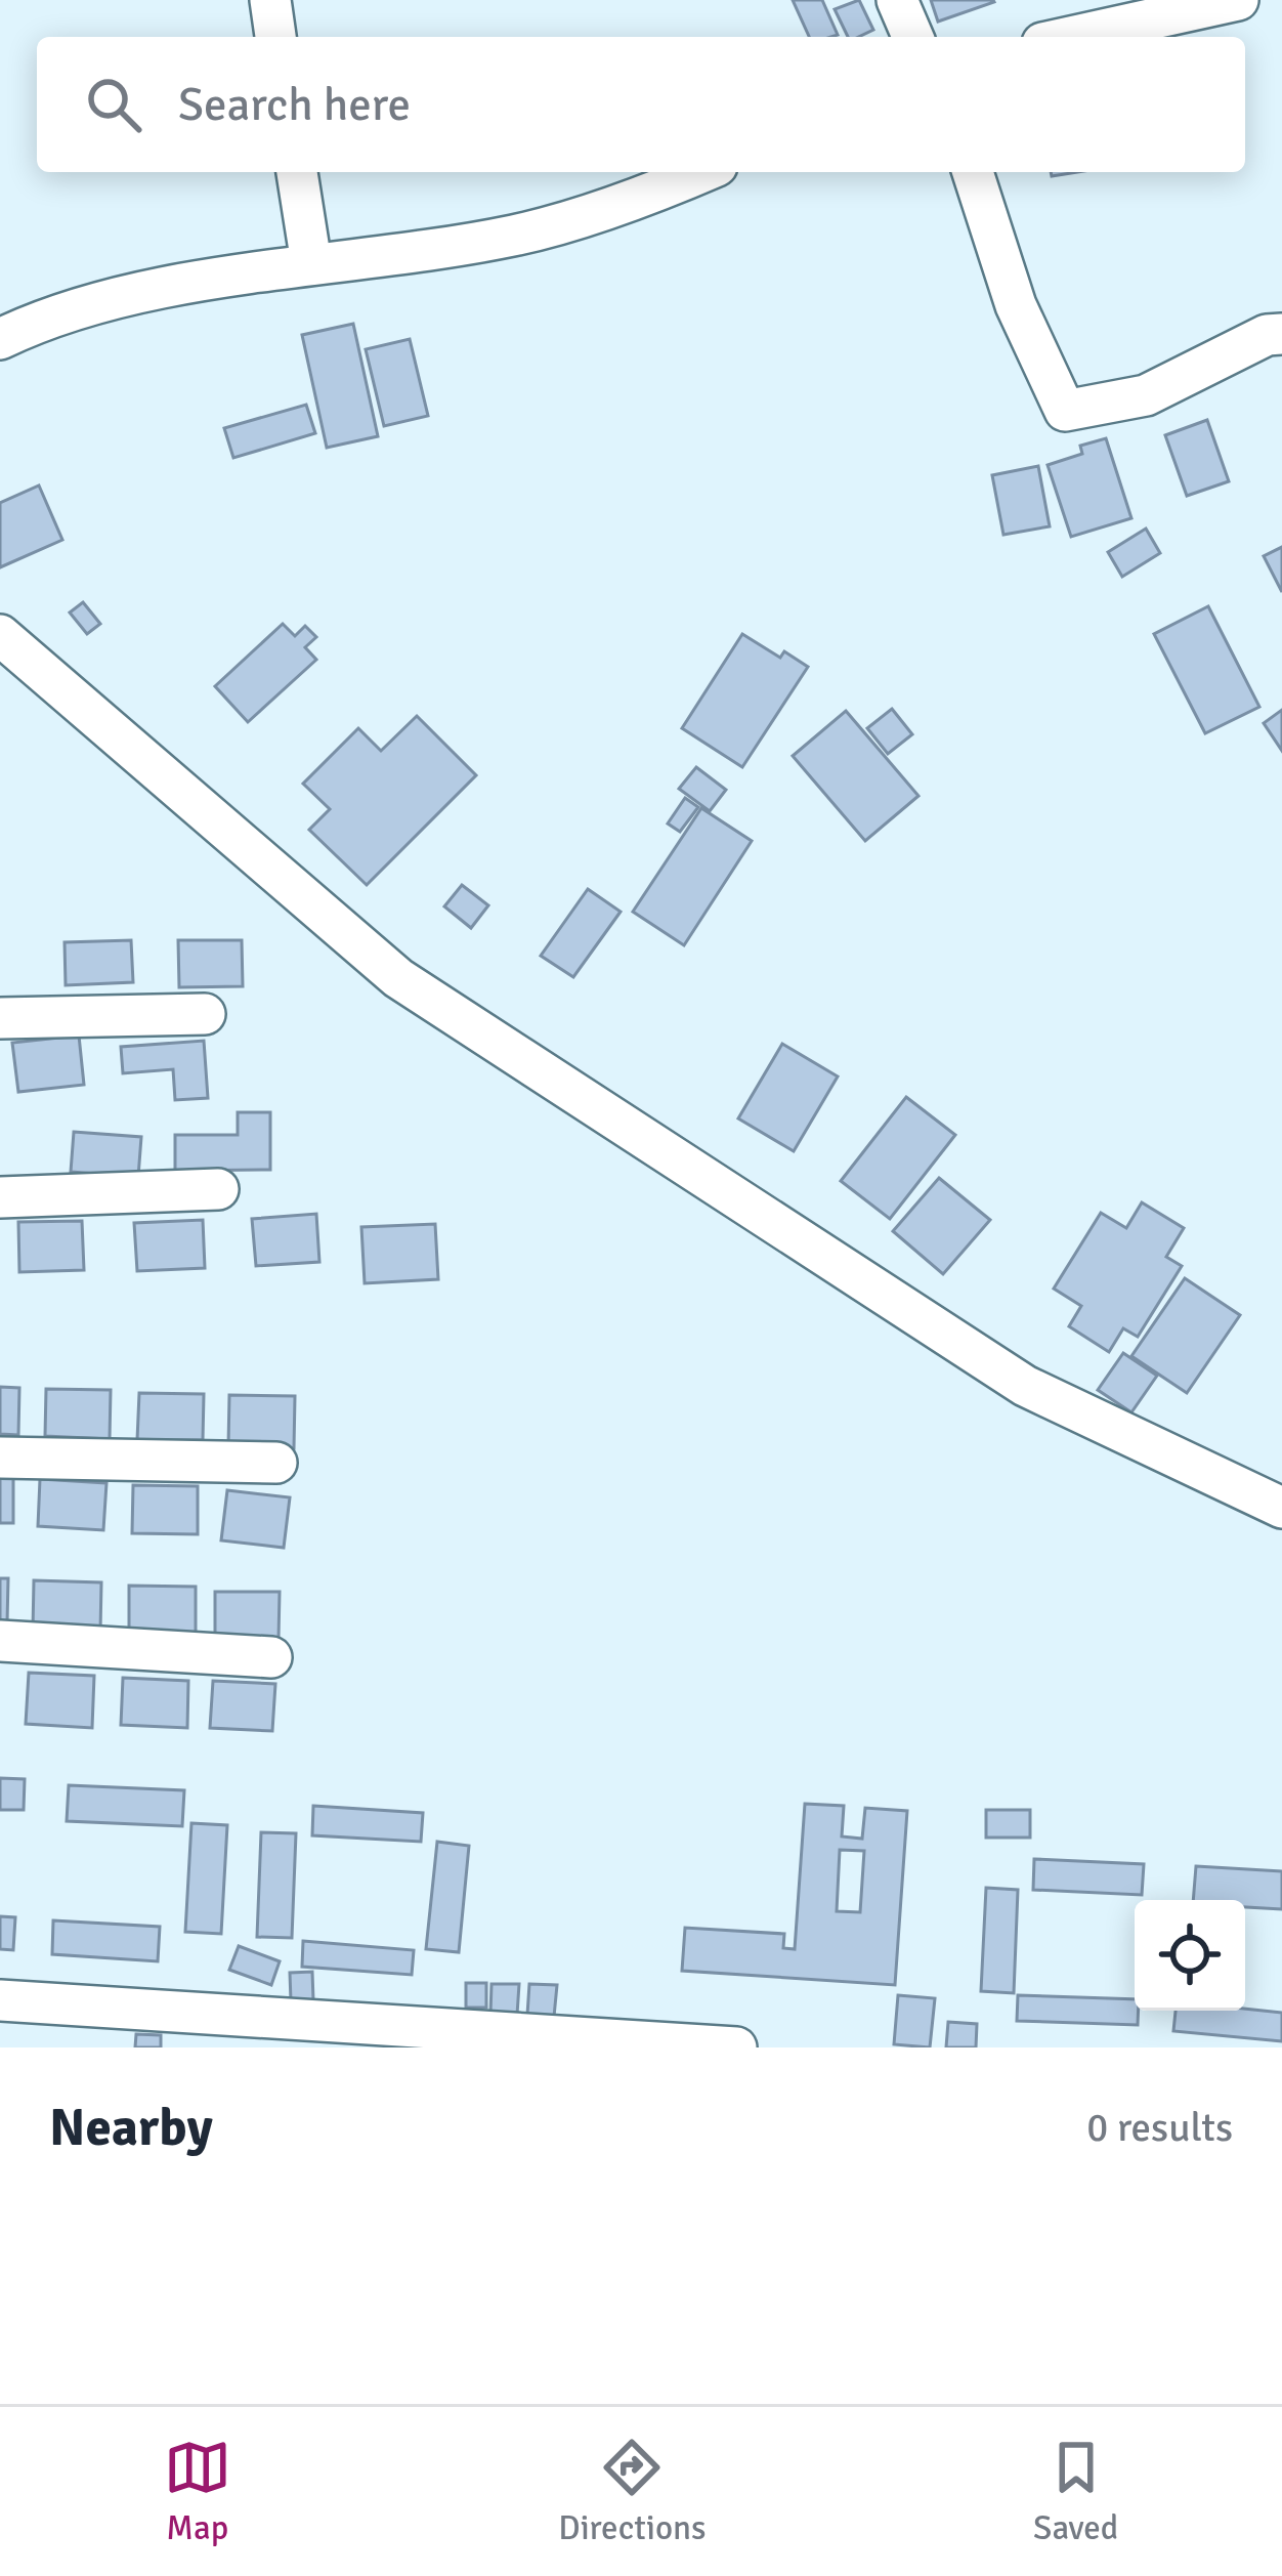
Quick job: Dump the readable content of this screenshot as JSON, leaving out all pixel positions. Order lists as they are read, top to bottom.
{
  "page": {
    "search": "Search here",
    "heading": ["Nearby", "0 results"],
    "nav": ["Map", "Directions", "Saved"]
  }
}
